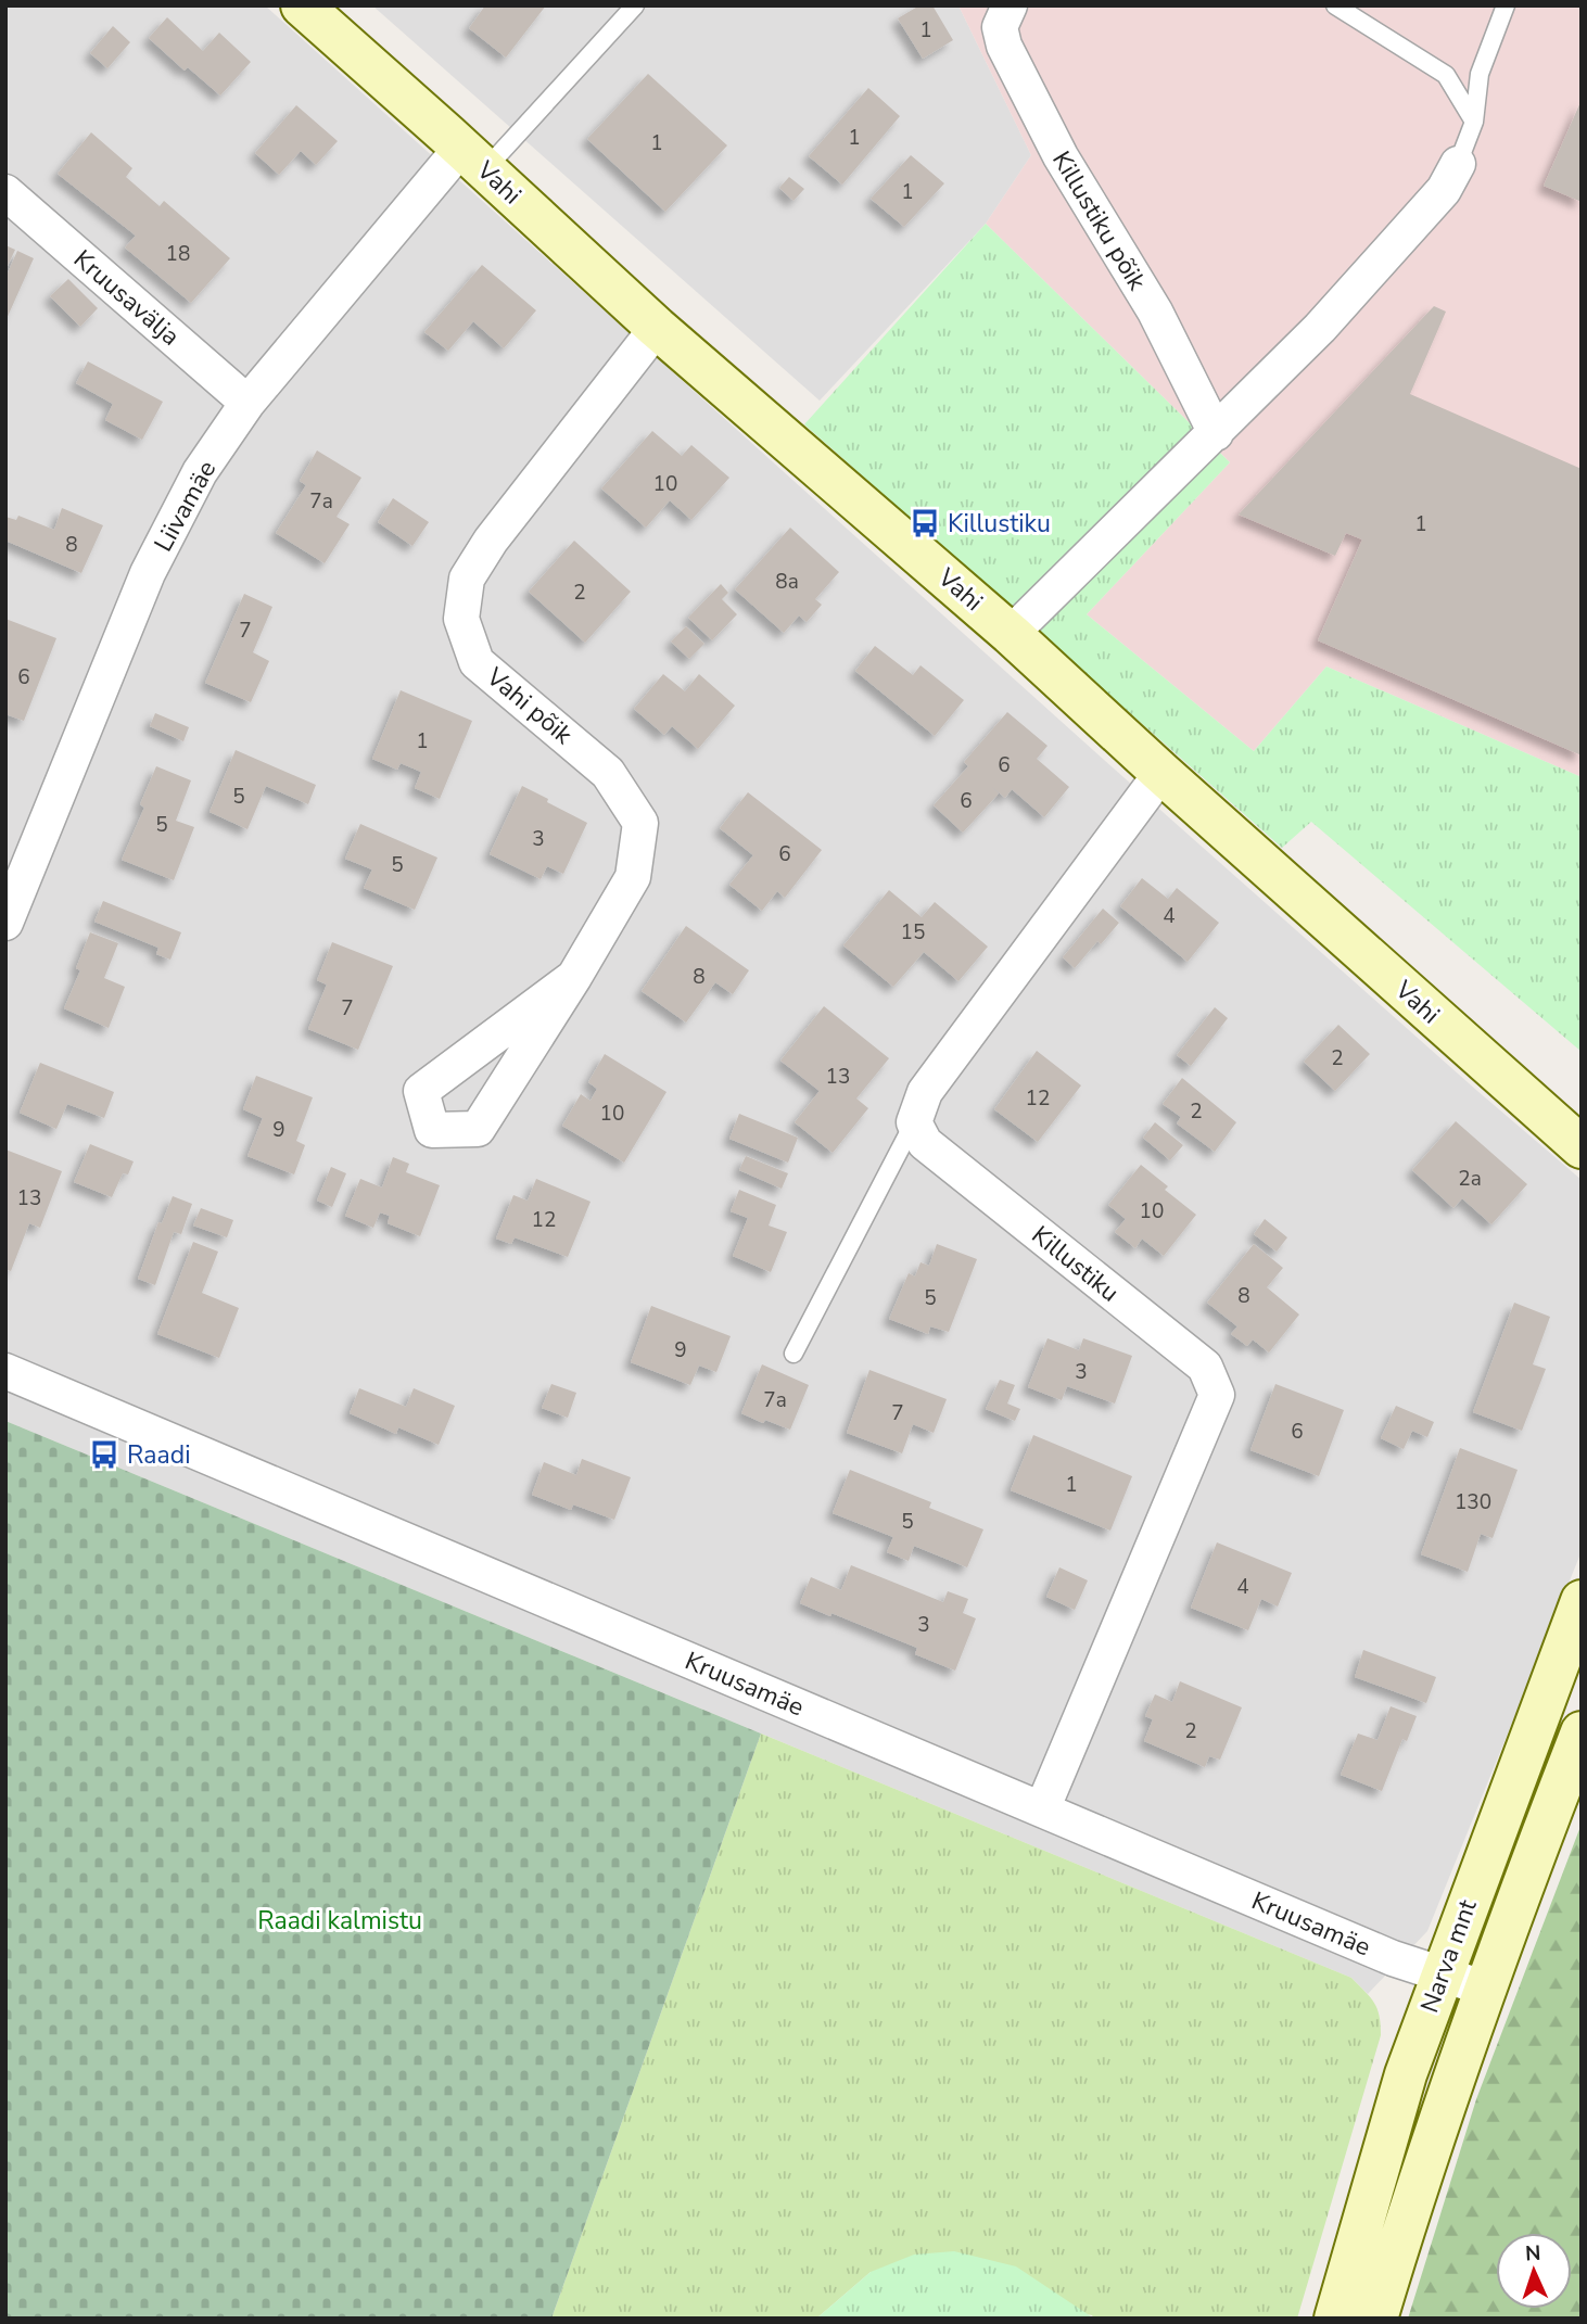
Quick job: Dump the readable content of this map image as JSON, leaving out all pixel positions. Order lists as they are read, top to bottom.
{
  "streets": {
    "street": [
      "Vahi",
      "Killustiku põik",
      "Kruusavälja",
      "Liivamäe",
      "Vahi põik",
      "Killustiku",
      "Kruusamäe",
      "Narva mnt"
    ]
  },
  "crossings": [
    ["Vahi", "Liivamäe"],
    ["Vahi", "Vahi põik"],
    ["Kruusavälja", "Liivamäe"],
    ["Killustiku", "Kruusamäe"],
    ["Kruusamäe", "Narva mnt"]
  ],
  "parks": ["Raadi kalmistu"],
  "places": {
    "bus stop": ["Killustiku", "Raadi"]
  },
  "house_numbers": [
    "1",
    "1",
    "1",
    "1",
    "18",
    "10",
    "7a",
    "1",
    "8",
    "8a",
    "2",
    "7",
    "6",
    "1",
    "6",
    "5",
    "6",
    "5",
    "3",
    "6",
    "5",
    "4",
    "15",
    "8",
    "7",
    "2",
    "13",
    "12",
    "2",
    "10",
    "9",
    "2a",
    "13",
    "10",
    "12",
    "8",
    "5",
    "9",
    "3",
    "7a",
    "7",
    "6",
    "1",
    "130",
    "5",
    "4",
    "3",
    "2"
  ],
  "north": "top"
}
